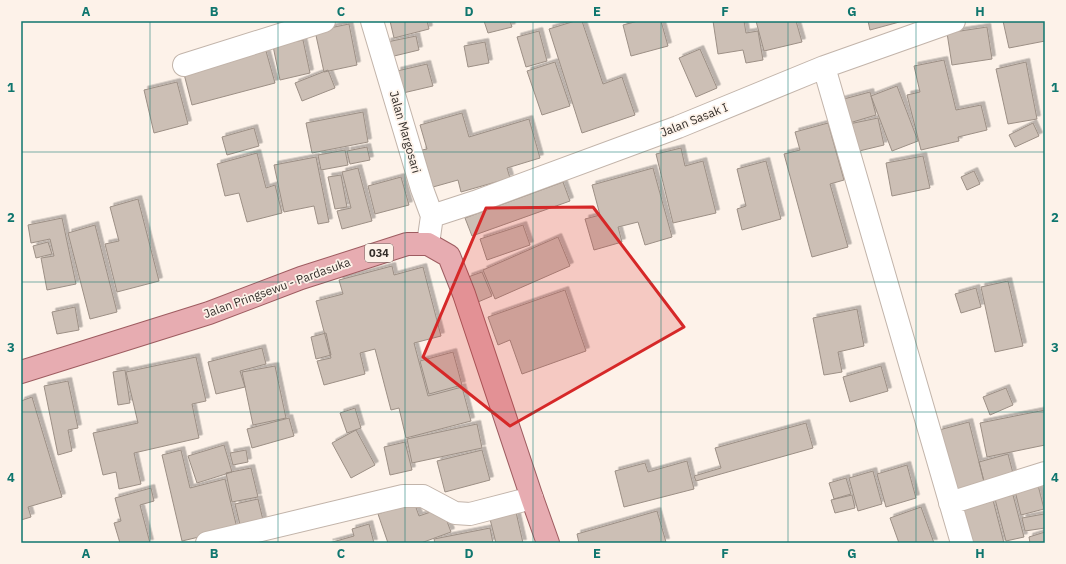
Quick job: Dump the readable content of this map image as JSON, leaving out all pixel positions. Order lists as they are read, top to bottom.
{
  "streets": {
    "main road": ["034", "Jalan Pringsewu - Pardasuka"],
    "street": ["Jalan Sasak I", "Jalan Margosari"]
  },
  "crossings": [
    ["Jalan Sasak I", "Jalan Margosari"],
    ["Jalan Margosari", "Jalan Pringsewu - Pardasuka"]
  ],
  "grid": {
    "columns": [
      "A",
      "B",
      "C",
      "D",
      "E",
      "F",
      "G",
      "H"
    ],
    "rows": [
      "1",
      "2",
      "3",
      "4"
    ]
  }
}
